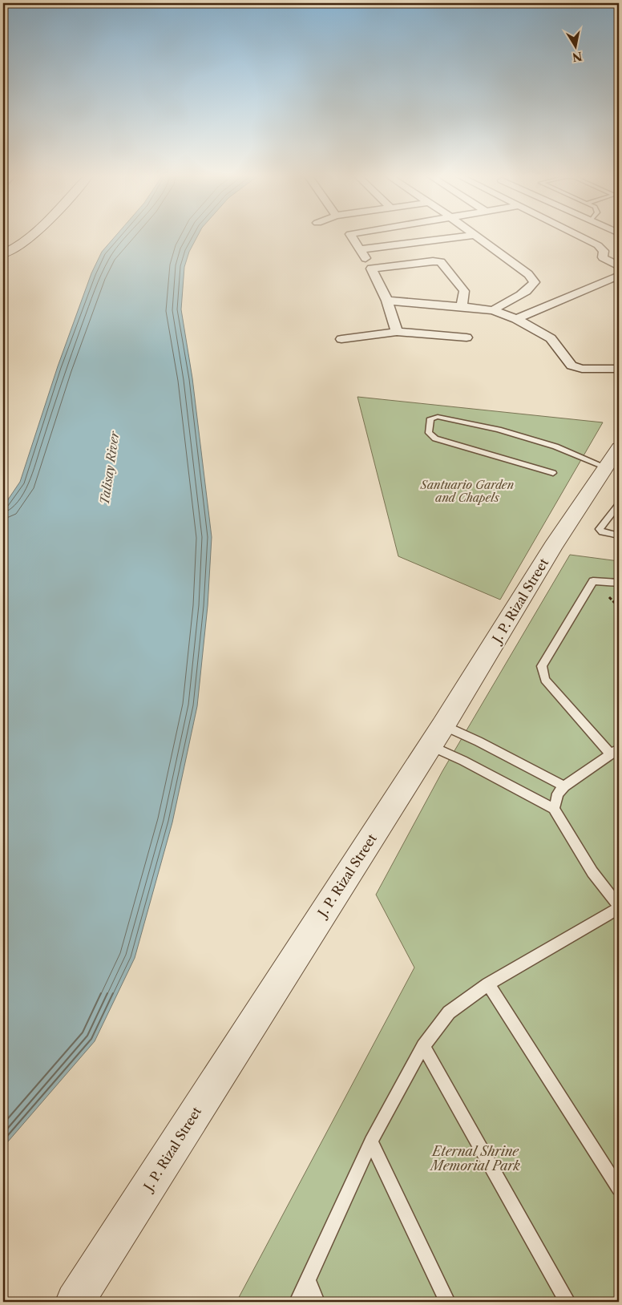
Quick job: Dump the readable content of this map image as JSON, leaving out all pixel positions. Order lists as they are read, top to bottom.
{
  "streets": {
    "street": ["J. P. Rizal Street"]
  },
  "water": ["Talisay River"],
  "parks": ["Santuario Garden and Chapels", "Eternal Shrine Memorial Park"],
  "north": "bottom"
}
